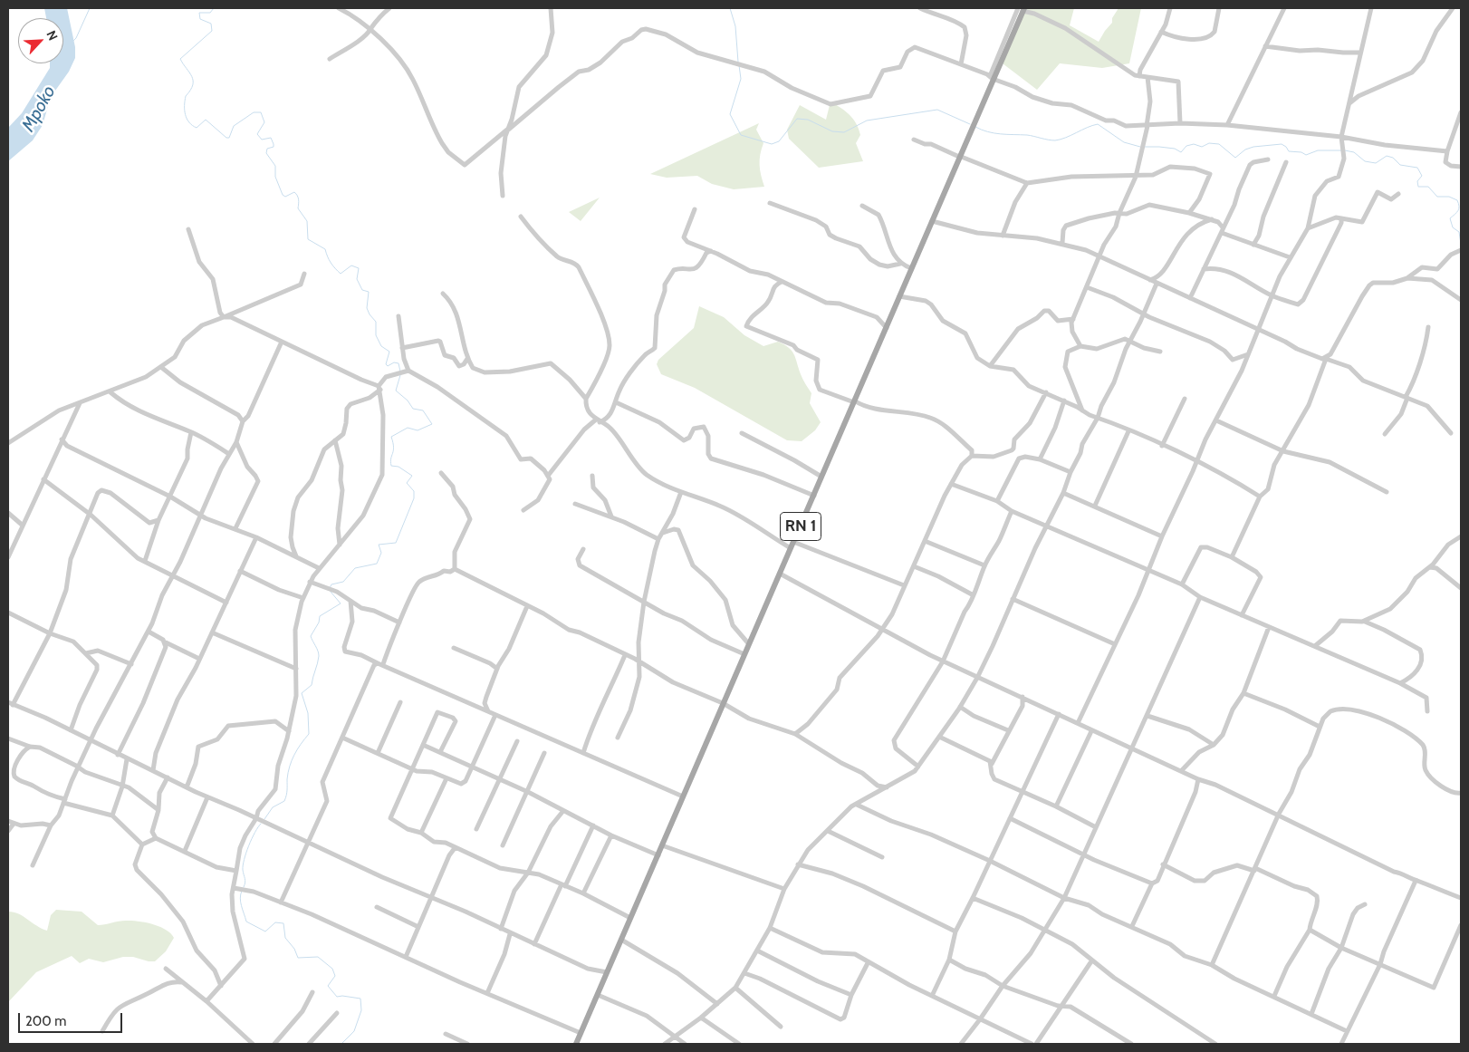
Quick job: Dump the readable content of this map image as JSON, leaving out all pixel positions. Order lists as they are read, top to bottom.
{
  "streets": {
    "main road": ["RN 1"]
  },
  "water": ["Mpoko"],
  "scale_bar": "200 m",
  "north": "top right"
}
